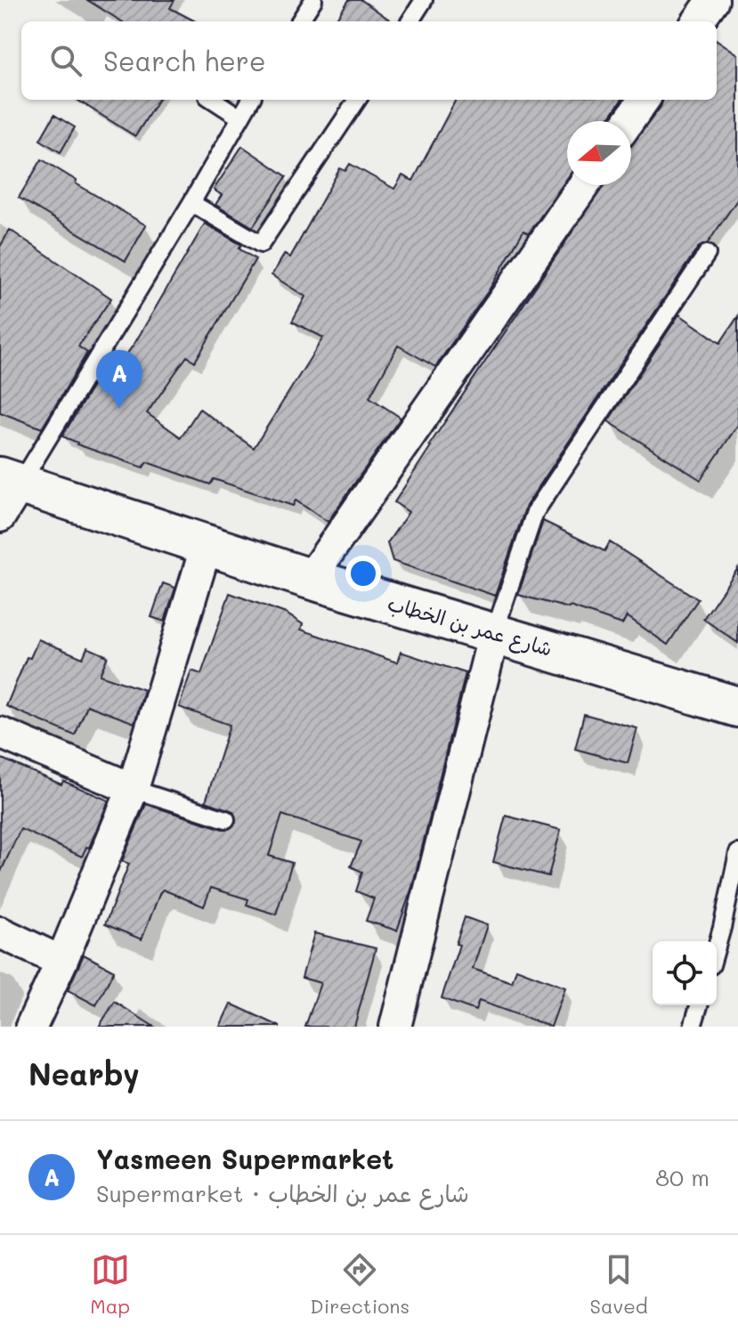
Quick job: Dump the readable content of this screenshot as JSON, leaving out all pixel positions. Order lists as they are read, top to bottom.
{
  "streets": {
    "main road": ["شارع عمر بن الخطاب"]
  },
  "north": "left",
  "page": {
    "search": "Search here",
    "pins": "A",
    "heading": "Nearby",
    "list": [
      {
        "mark": "A",
        "name": "Yasmeen Supermarket",
        "note": "Supermarket · شارع عمر بن الخطاب",
        "value": "80 m"
      }
    ],
    "nav": ["Map", "Directions", "Saved"]
  }
}
